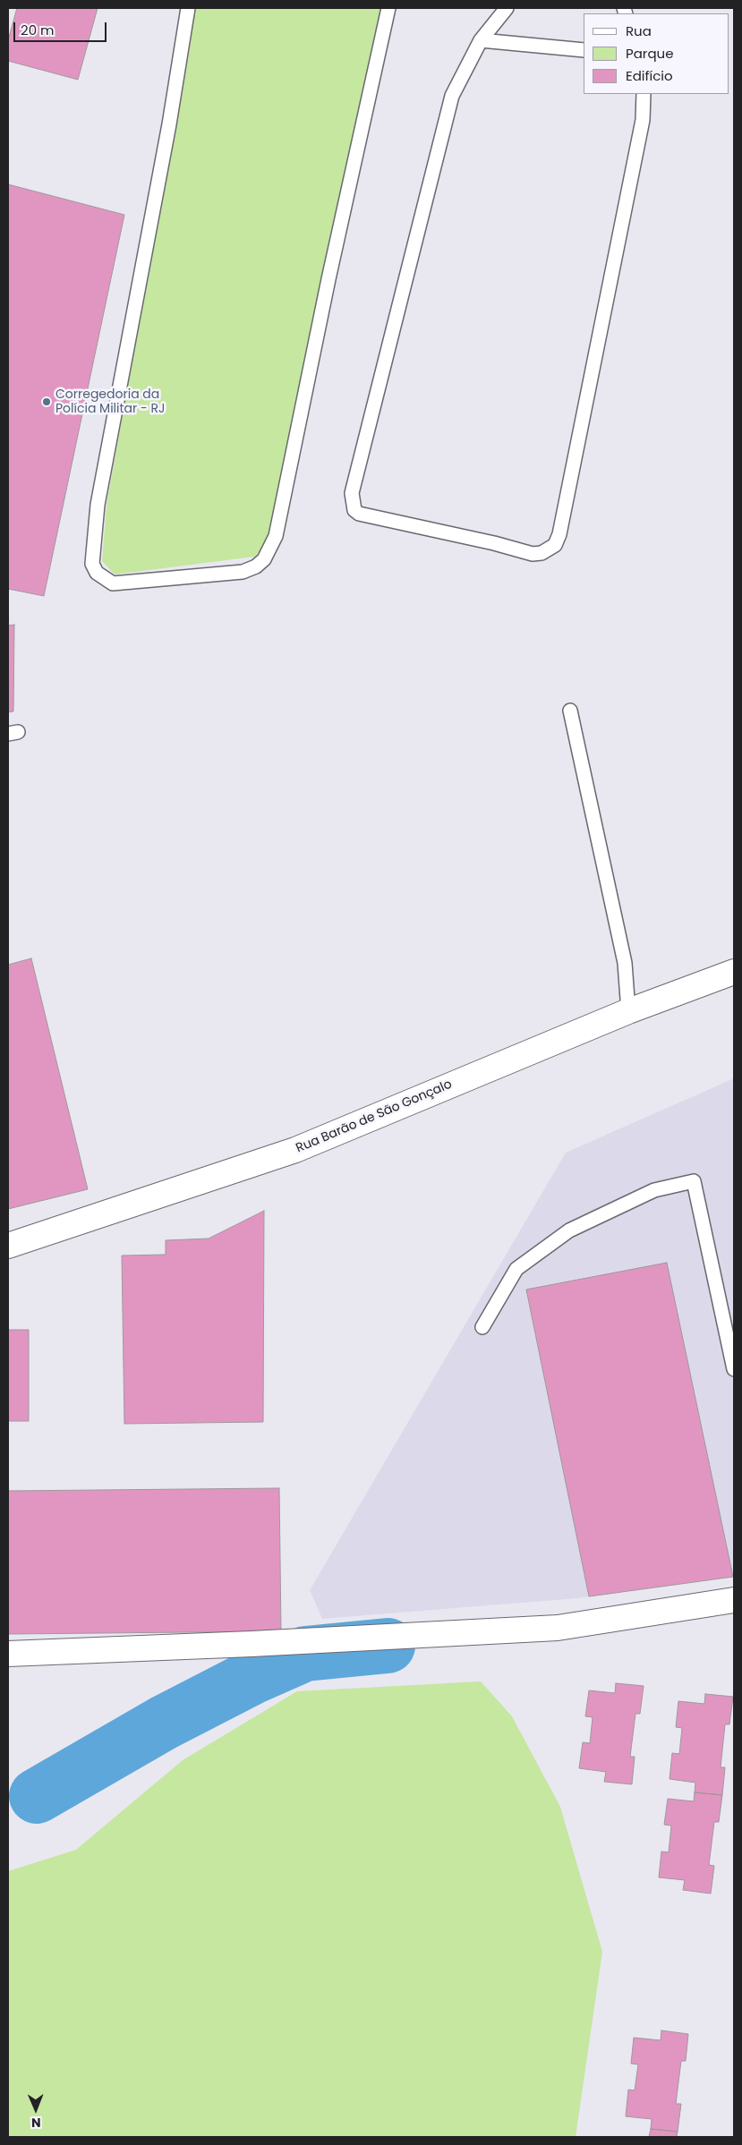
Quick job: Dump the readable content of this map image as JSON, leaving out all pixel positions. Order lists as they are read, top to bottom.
{
  "streets": {
    "street": ["Rua Barão de São Gonçalo"]
  },
  "places": ["Corregedoria da Polícia Militar - RJ"],
  "legend": ["Rua", "Parque", "Edifício"],
  "scale_bar": "20 m",
  "north": "bottom"
}
